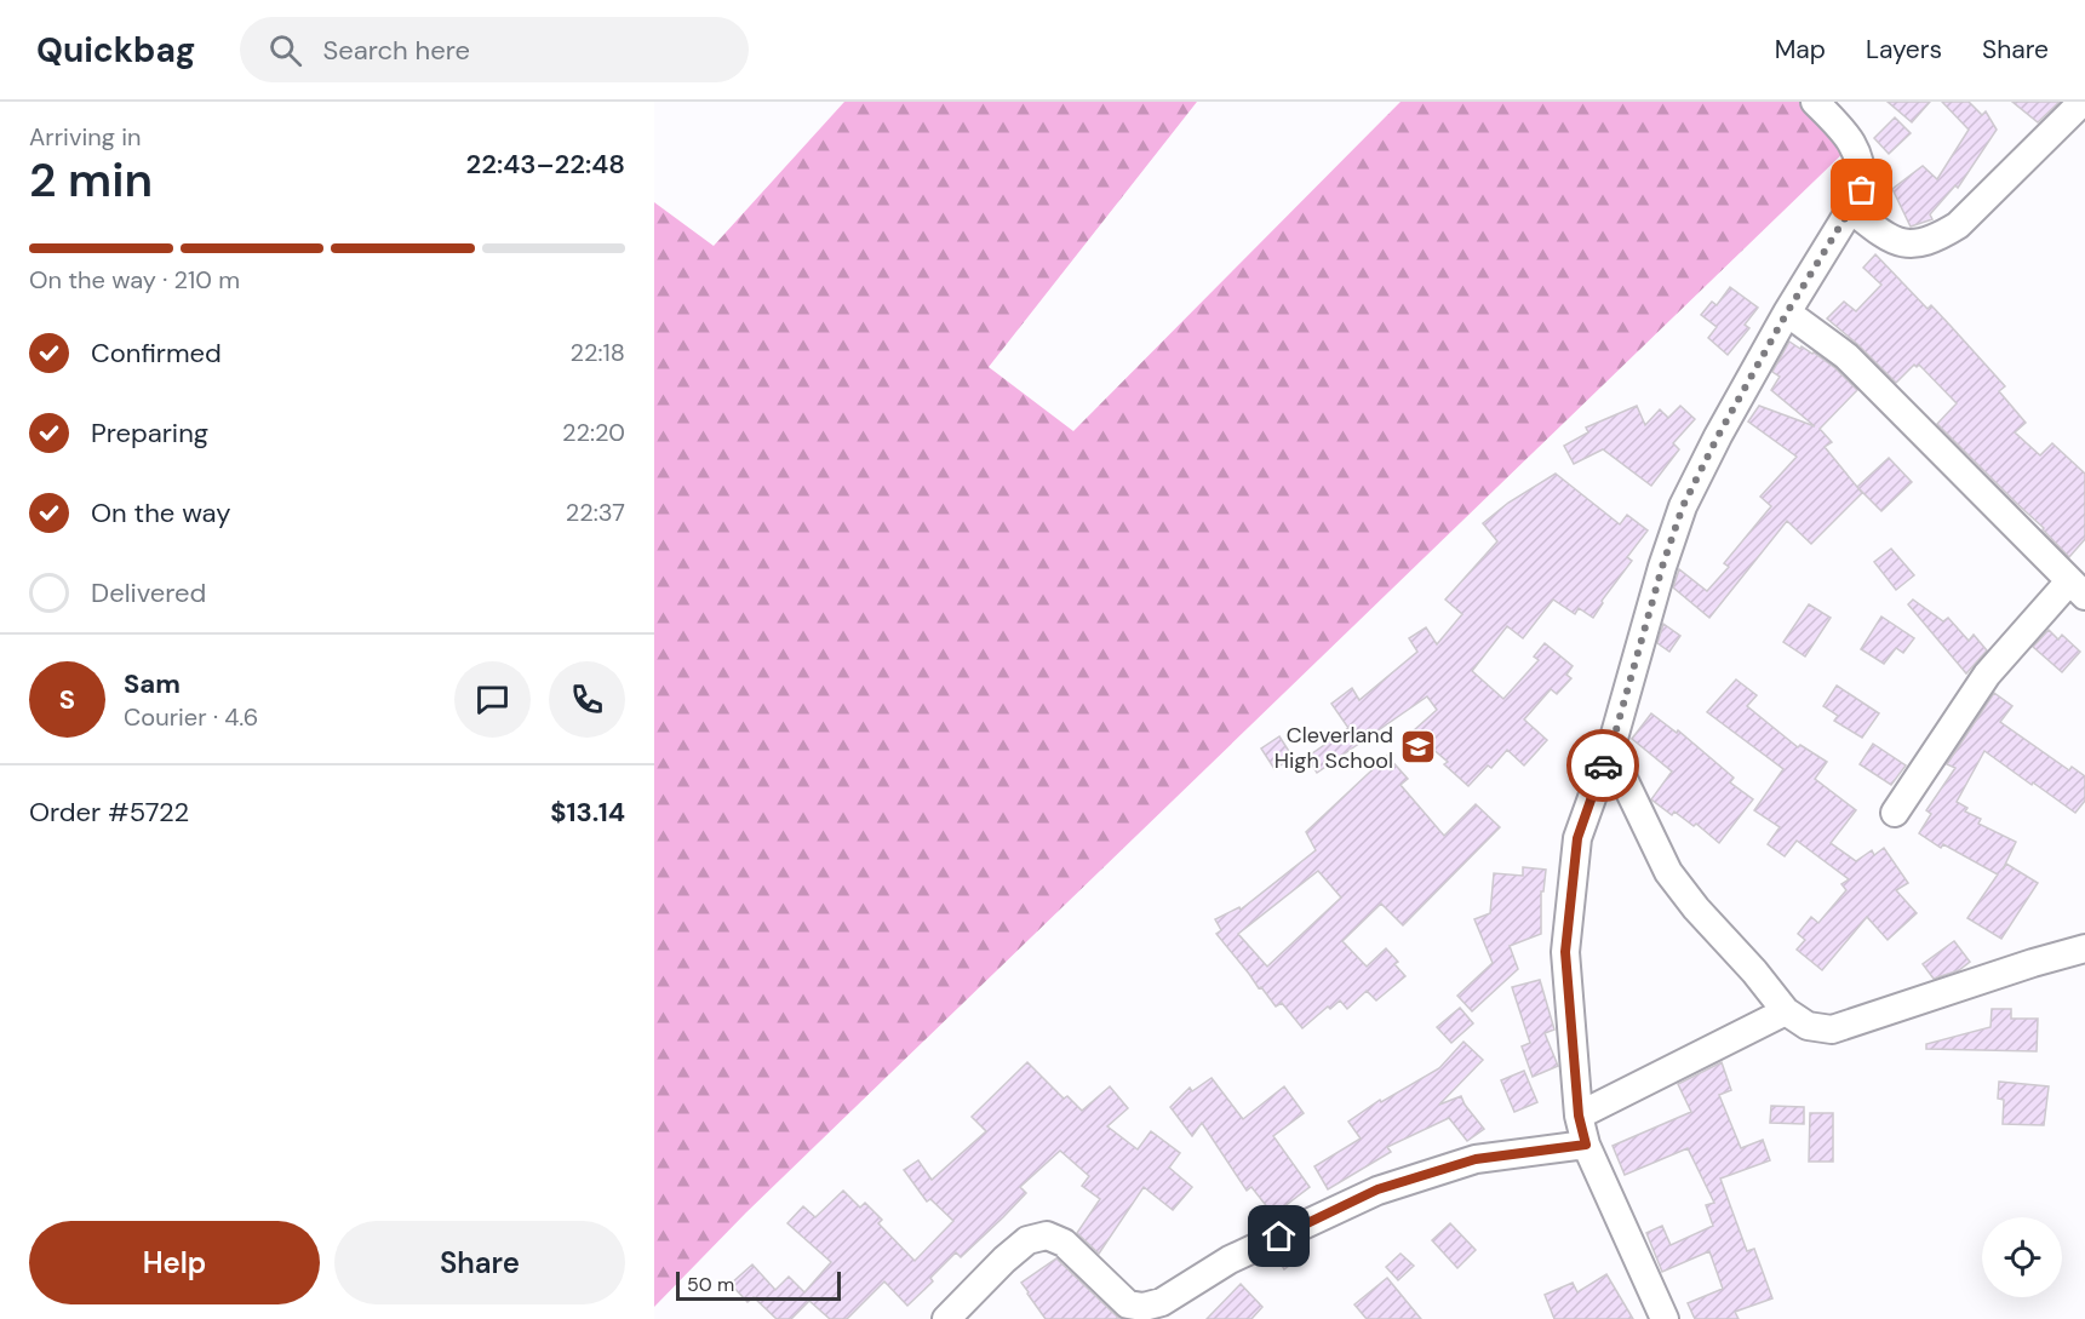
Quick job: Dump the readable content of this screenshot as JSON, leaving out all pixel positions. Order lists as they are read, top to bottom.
{
  "places": {
    "school or university": ["Cleverland High School"]
  },
  "scale_bar": "50 m",
  "page": {
    "header": "Quickbag",
    "search": "Search here",
    "nav": ["Map", "Layers", "Share"],
    "heading": ["2 min", "Arriving in", "22:43–22:48"],
    "panel": [
      "Sam",
      "Courier · 4.6",
      "Order #5722",
      "$13.14"
    ],
    "bar": "On the way · 210 m",
    "list": [
      ["Confirmed", "22:18"],
      ["Preparing", "22:20"],
      ["On the way", "22:37"],
      "Delivered"
    ],
    "round": "S",
    "buttons": ["Help", "Share"],
    "scale": "50 m"
  }
}
